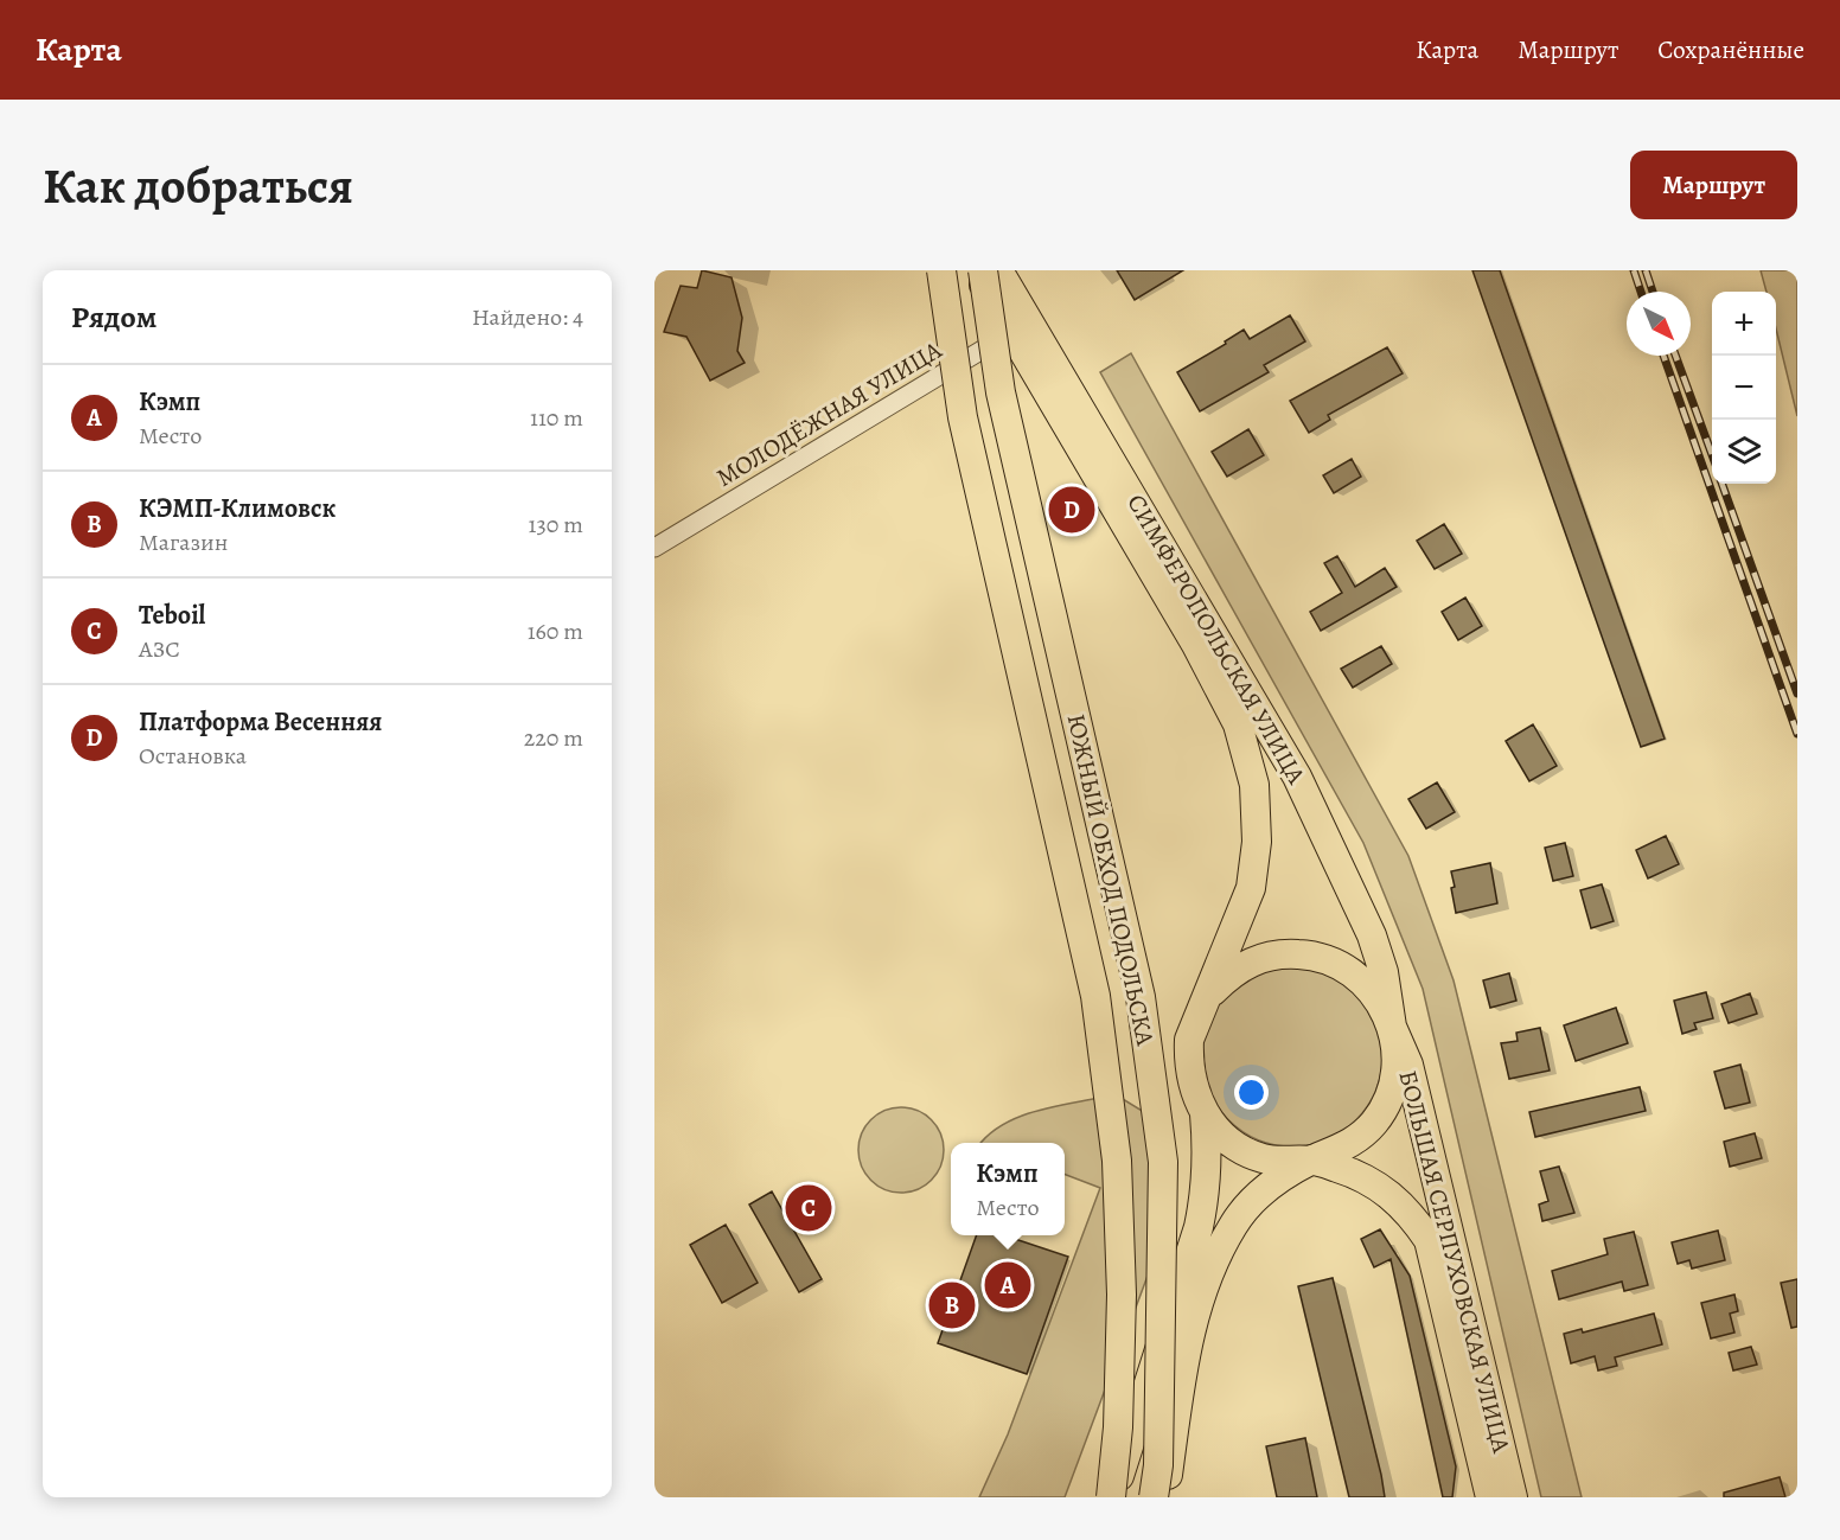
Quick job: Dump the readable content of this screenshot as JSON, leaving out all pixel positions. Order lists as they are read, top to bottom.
{
  "streets": {
    "main road": ["СИМФЕРОПОЛЬСКАЯ УЛИЦА", "ЮЖНЫЙ ОБХОД ПОДОЛЬСКА", "БОЛЬШАЯ СЕРПУХОВСКАЯ УЛИЦА"],
    "street": ["МОЛОДЁЖНАЯ УЛИЦА"]
  },
  "crossings": [
    ["МОЛОДЁЖНАЯ УЛИЦА", "СИМФЕРОПОЛЬСКАЯ УЛИЦА"],
    ["СИМФЕРОПОЛЬСКАЯ УЛИЦА", "БОЛЬШАЯ СЕРПУХОВСКАЯ УЛИЦА"]
  ],
  "north": "bottom right",
  "page": {
    "header": "Карта",
    "nav": ["Карта", "Маршрут", "Сохранённые"],
    "buttons": "Маршрут",
    "title": "Как добраться",
    "heading": ["Рядом", "Найдено: 4"],
    "map_buttons": ["+", "−"],
    "list": [
      {
        "mark": "A",
        "name": "Кэмп",
        "note": "Место",
        "value": "110 m"
      },
      {
        "mark": "B",
        "name": "КЭМП-Климовск",
        "note": "Магазин",
        "value": "130 m"
      },
      {
        "mark": "C",
        "name": "Teboil",
        "note": "АЗС",
        "value": "160 m"
      },
      {
        "mark": "D",
        "name": "Платформа Весенняя",
        "note": "Остановка",
        "value": "220 m"
      }
    ],
    "pins": [
      "D",
      "C",
      "A",
      "B"
    ],
    "popup": ["Кэмп", "Место"]
  }
}
